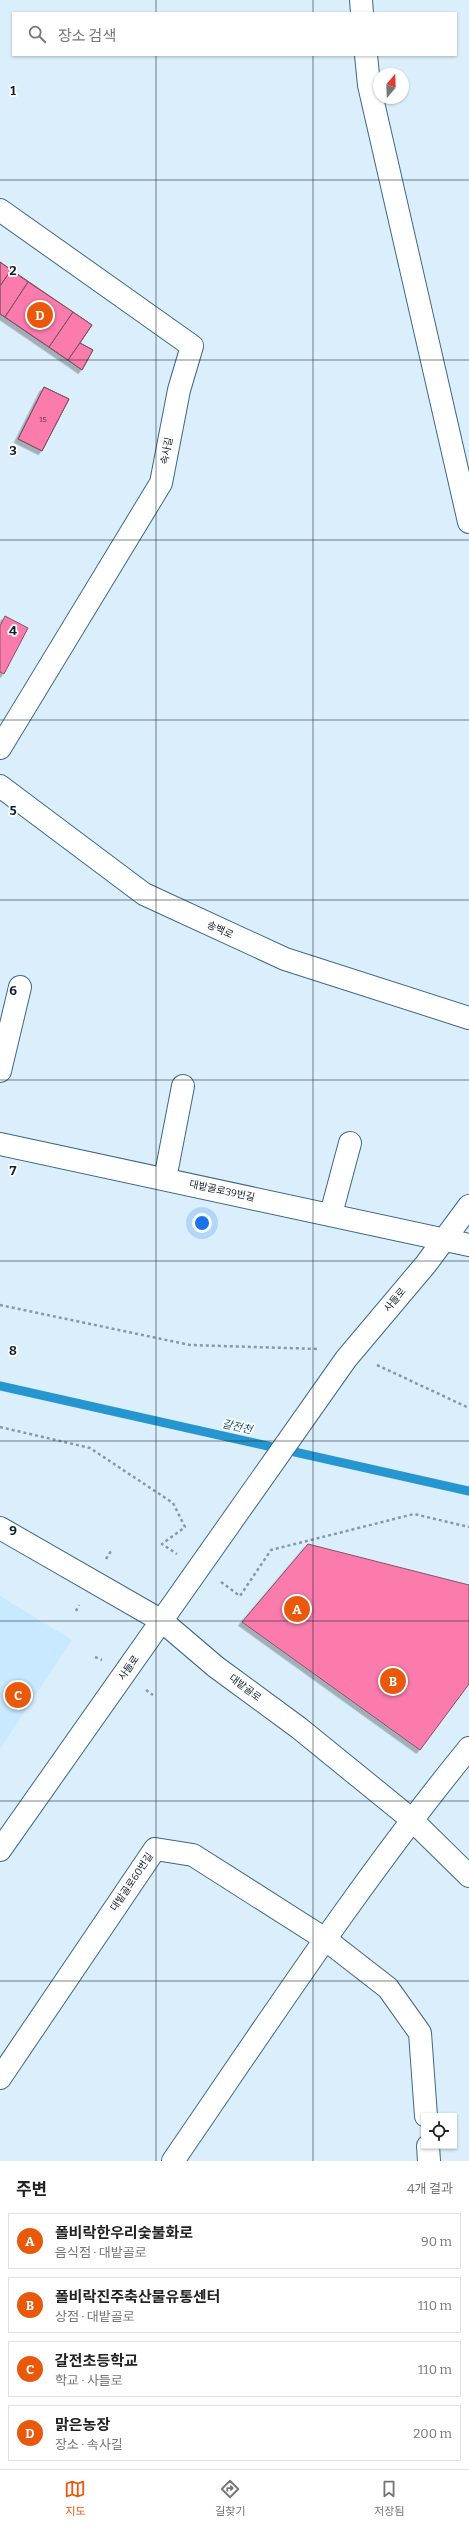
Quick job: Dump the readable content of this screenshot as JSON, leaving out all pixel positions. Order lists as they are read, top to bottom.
{
  "streets": {
    "street": [
      "속사길",
      "송백로",
      "대밭골로39번길",
      "사들로",
      "대밭골로",
      "대밭골로60번길"
    ]
  },
  "crossings": [
    ["대밭골로39번길", "사들로"],
    ["사들로", "대밭골로"]
  ],
  "water": ["갈전천"],
  "house_numbers": ["15"],
  "north": "top",
  "page": {
    "search": "장소 검색",
    "pins": [
      "D",
      "A",
      "B",
      "C"
    ],
    "heading": ["주변", "4개 결과"],
    "list": [
      {
        "mark": "A",
        "name": "폴비락한우리숯불화로",
        "note": "음식점 · 대밭골로",
        "value": "90 m"
      },
      {
        "mark": "B",
        "name": "폴비락진주축산물유통센터",
        "note": "상점 · 대밭골로",
        "value": "110 m"
      },
      {
        "mark": "C",
        "name": "갈전초등학교",
        "note": "학교 · 사들로",
        "value": "110 m"
      },
      {
        "mark": "D",
        "name": "맑은농장",
        "note": "장소 · 속사길",
        "value": "200 m"
      }
    ],
    "nav": ["지도", "길찾기", "저장됨"]
  },
  "grid": {
    "rows": [
      "1",
      "2",
      "3",
      "4",
      "5",
      "6",
      "7",
      "8",
      "9"
    ]
  }
}
